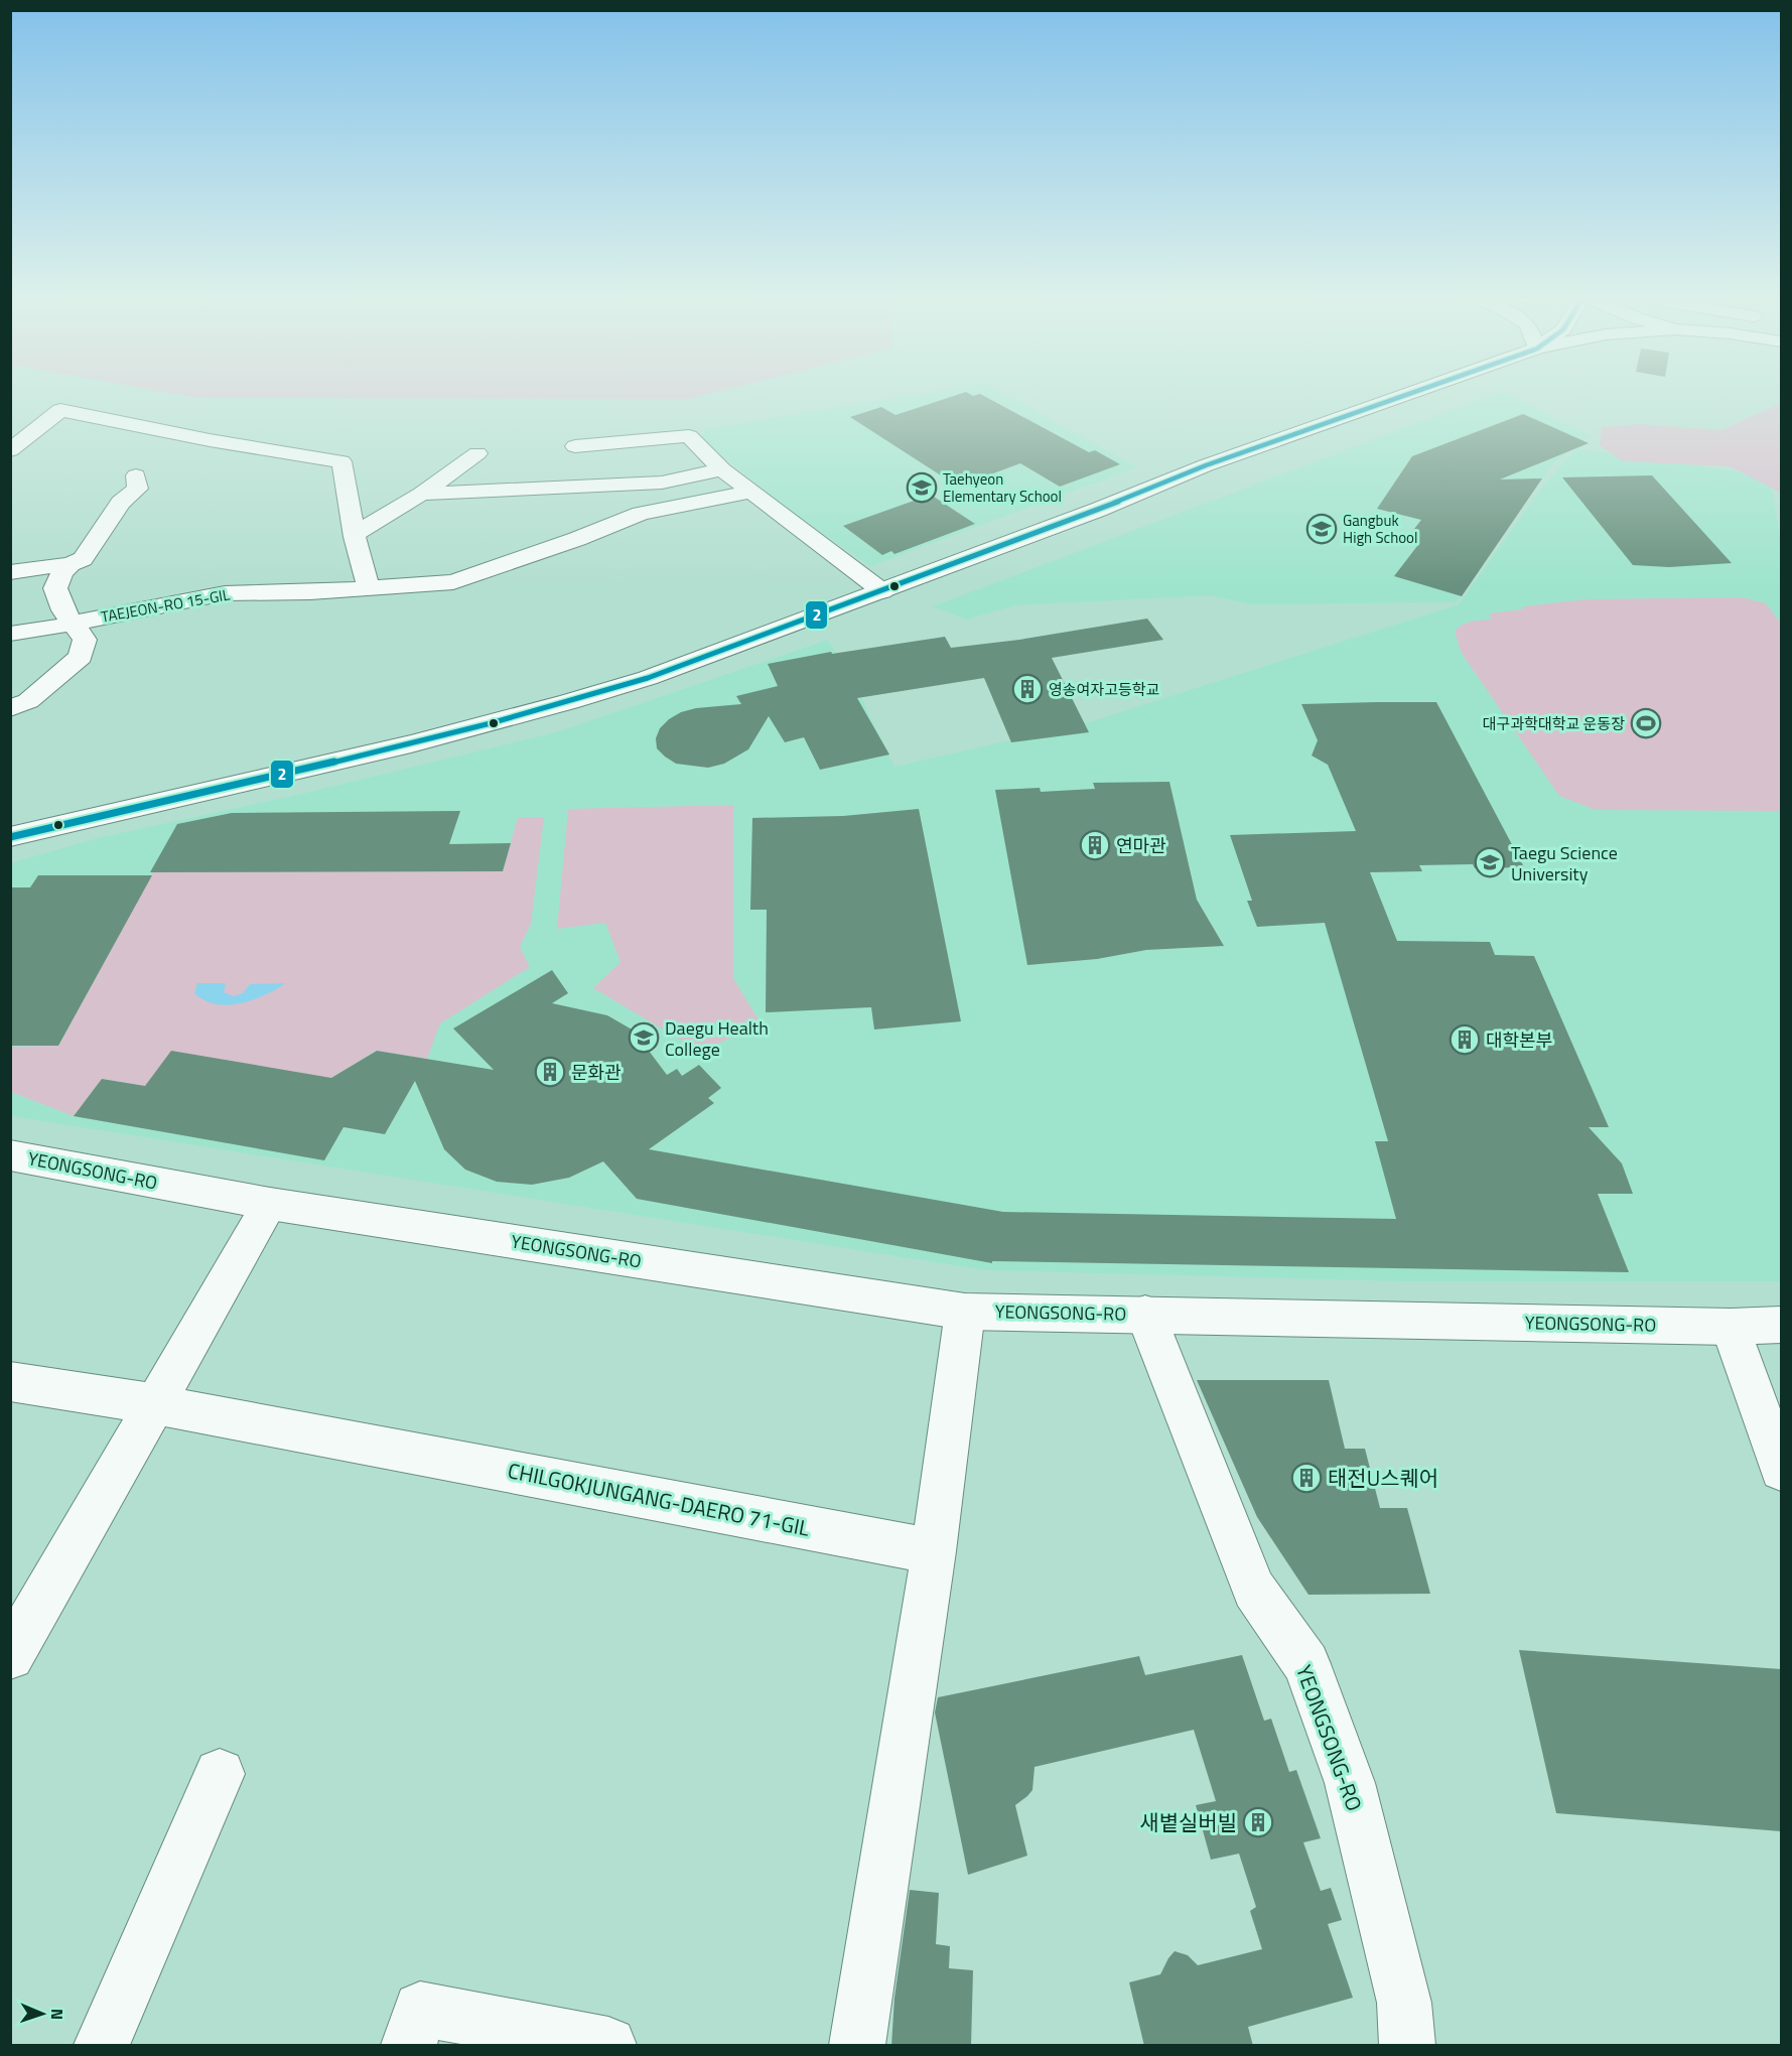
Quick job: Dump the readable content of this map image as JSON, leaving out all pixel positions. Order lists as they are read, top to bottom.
{
  "streets": {
    "street": ["TAEJEON-RO 15-GIL", "YEONGSONG-RO", "CHILGOKJUNGANG-DAERO 71-GIL"]
  },
  "places": {
    "school or university": [
      "Taehyeon Elementary School",
      "Gangbuk High School",
      "Taegu Science University",
      "Daegu Health College"
    ],
    "building": [
      "영송여자고등학교",
      "연마관",
      "대학본부",
      "문화관",
      "태전U스퀘어",
      "새볕실버빌"
    ],
    "sports": ["대구과학대학교 운동장"]
  },
  "lines": ["transit line 2"],
  "north": "right"
}
